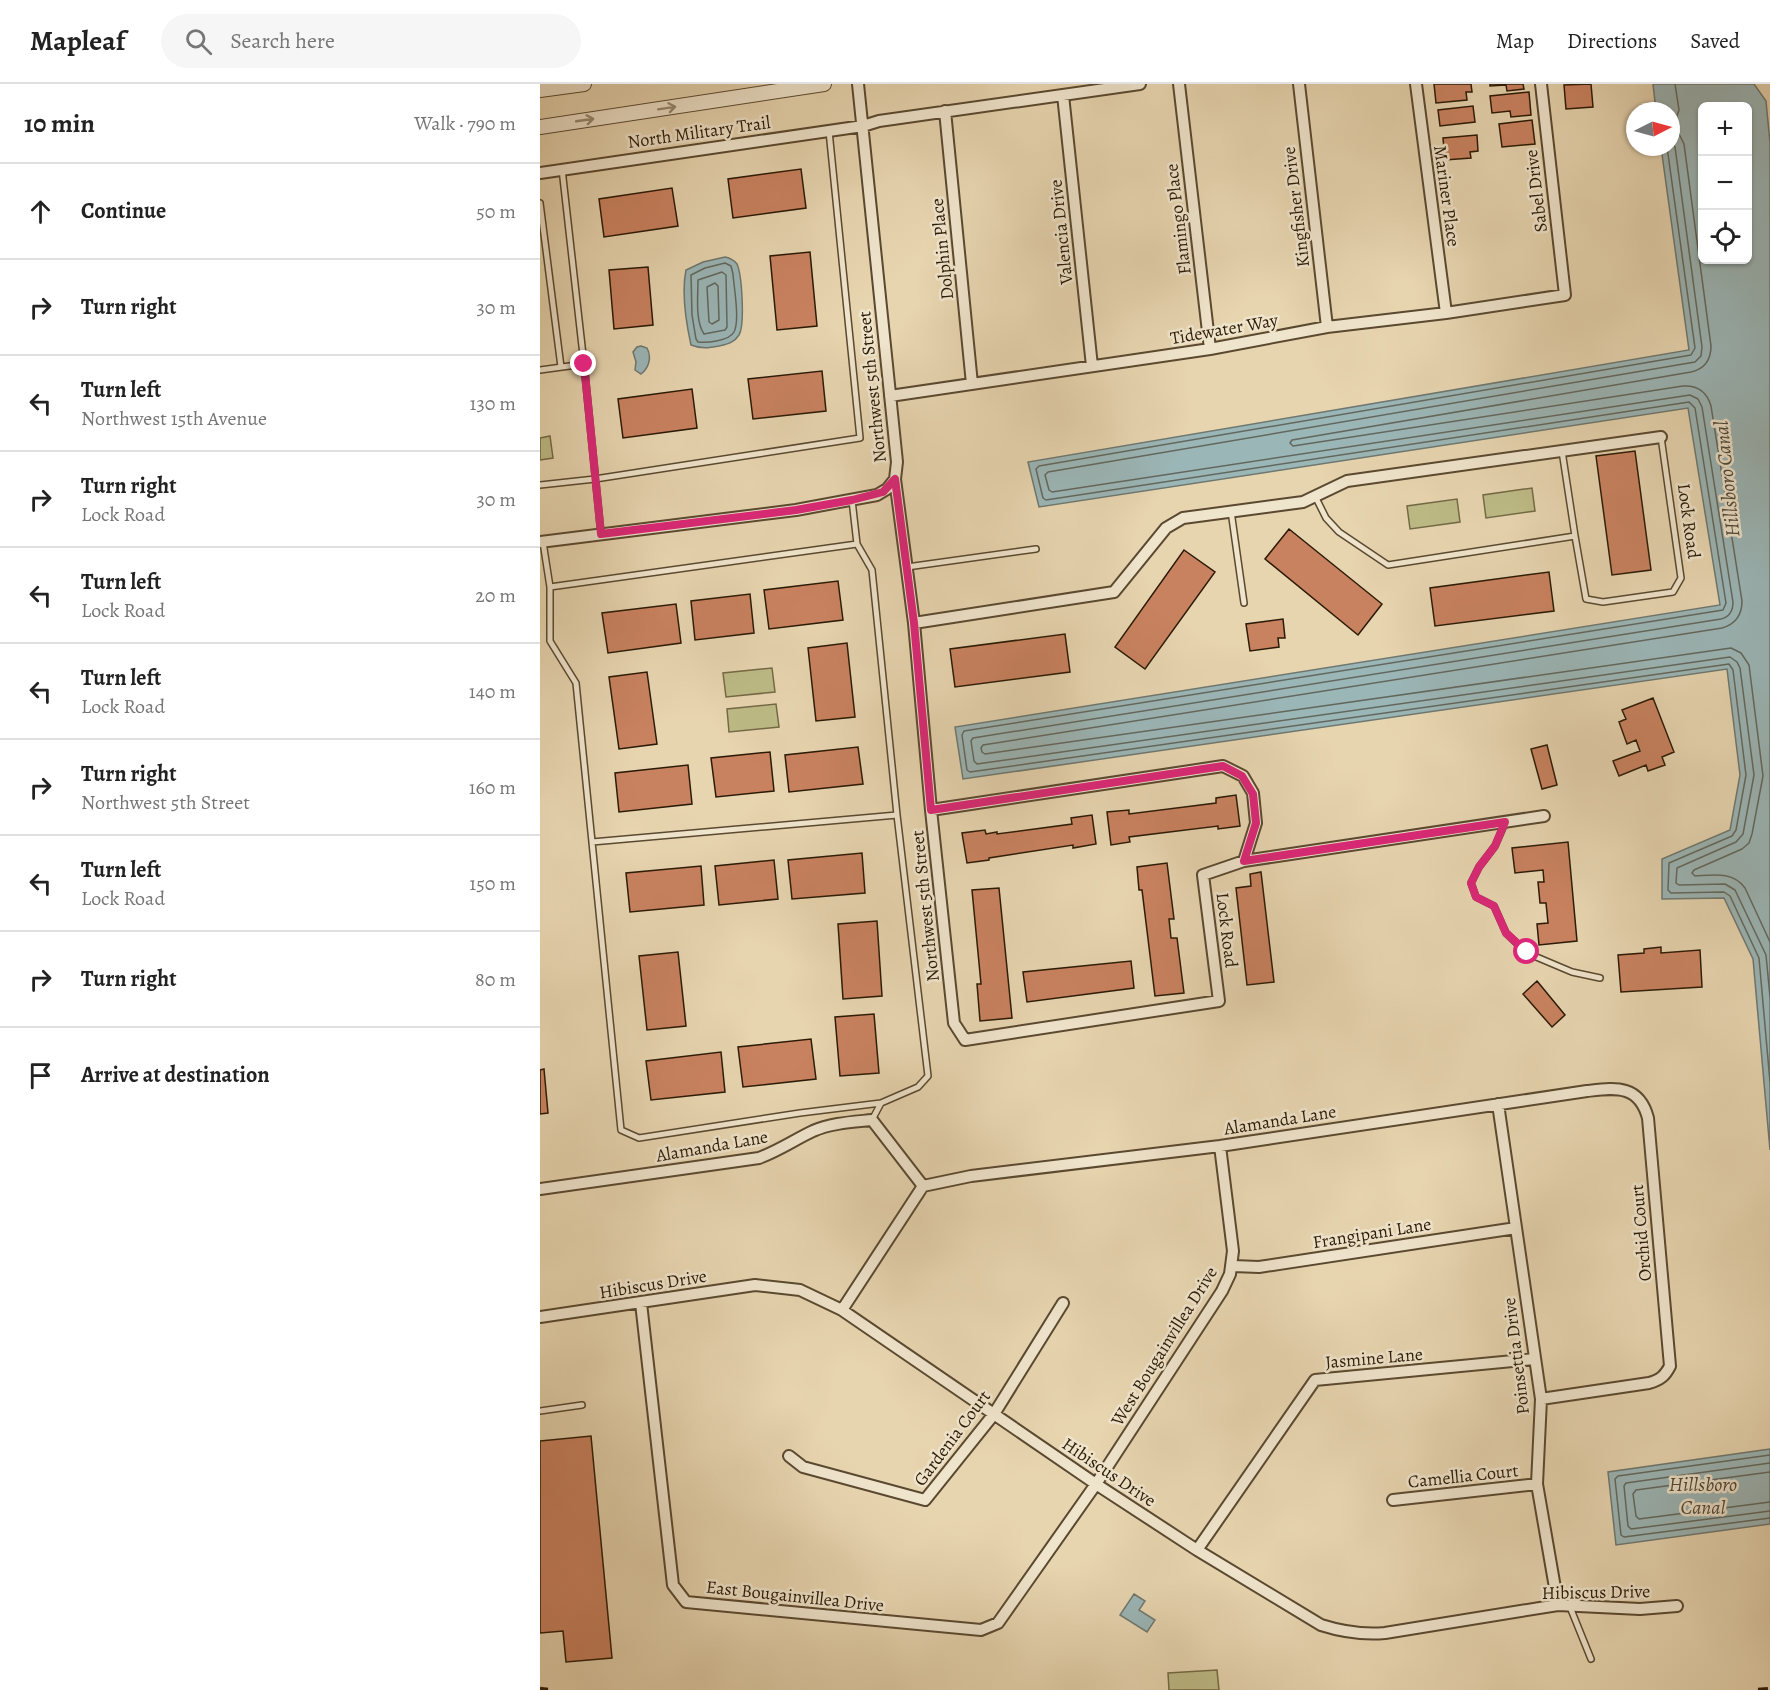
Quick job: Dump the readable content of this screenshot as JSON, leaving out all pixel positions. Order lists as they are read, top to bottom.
{
  "streets": {
    "street": [
      "North Military Trail",
      "Sabel Drive",
      "Mariner Place",
      "Kingfisher Drive",
      "Flamingo Place",
      "Valencia Drive",
      "Dolphin Place",
      "Tidewater Way",
      "Northwest 5th Street",
      "Lock Road",
      "Alamanda Lane",
      "Frangipani Lane",
      "Orchid Court",
      "Hibiscus Drive",
      "West Bougainvillea Drive",
      "Poinsettia Drive",
      "Jasmine Lane",
      "Gardenia Court",
      "Camellia Court",
      "East Bougainvillea Drive"
    ]
  },
  "crossings": [
    ["North Military Trail", "Valencia Drive"],
    ["North Military Trail", "Dolphin Place"],
    ["North Military Trail", "Northwest 5th Street"],
    ["Sabel Drive", "Tidewater Way"],
    ["Mariner Place", "Tidewater Way"],
    ["Kingfisher Drive", "Tidewater Way"],
    ["Flamingo Place", "Tidewater Way"],
    ["Valencia Drive", "Tidewater Way"],
    ["Dolphin Place", "Tidewater Way"],
    ["Tidewater Way", "Northwest 5th Street"],
    ["Northwest 5th Street", "Lock Road"],
    ["Alamanda Lane", "Orchid Court"],
    ["Alamanda Lane", "West Bougainvillea Drive"],
    ["Alamanda Lane", "Poinsettia Drive"],
    ["Frangipani Lane", "West Bougainvillea Drive"],
    ["Frangipani Lane", "Poinsettia Drive"],
    ["Orchid Court", "Poinsettia Drive"],
    ["Hibiscus Drive", "West Bougainvillea Drive"],
    ["Hibiscus Drive", "Poinsettia Drive"],
    ["Hibiscus Drive", "Jasmine Lane"],
    ["Hibiscus Drive", "Gardenia Court"],
    ["Hibiscus Drive", "East Bougainvillea Drive"],
    ["West Bougainvillea Drive", "East Bougainvillea Drive"],
    ["Poinsettia Drive", "Jasmine Lane"],
    ["Poinsettia Drive", "Camellia Court"]
  ],
  "water": ["Hillsboro Canal"],
  "north": "right",
  "page": {
    "header": "Mapleaf",
    "search": "Search here",
    "nav": ["Map", "Directions", "Saved"],
    "heading": ["10 min", "Walk · 790 m"],
    "map_buttons": ["+", "−"],
    "list": [
      ["Continue", "50 m"],
      ["Turn right", "30 m"],
      ["Turn left", "Northwest 15th Avenue", "130 m"],
      ["Turn right", "Lock Road", "30 m"],
      ["Turn left", "Lock Road", "20 m"],
      ["Turn left", "Lock Road", "140 m"],
      ["Turn right", "Northwest 5th Street", "160 m"],
      ["Turn left", "Lock Road", "150 m"],
      ["Turn right", "80 m"],
      "Arrive at destination"
    ]
  }
}
